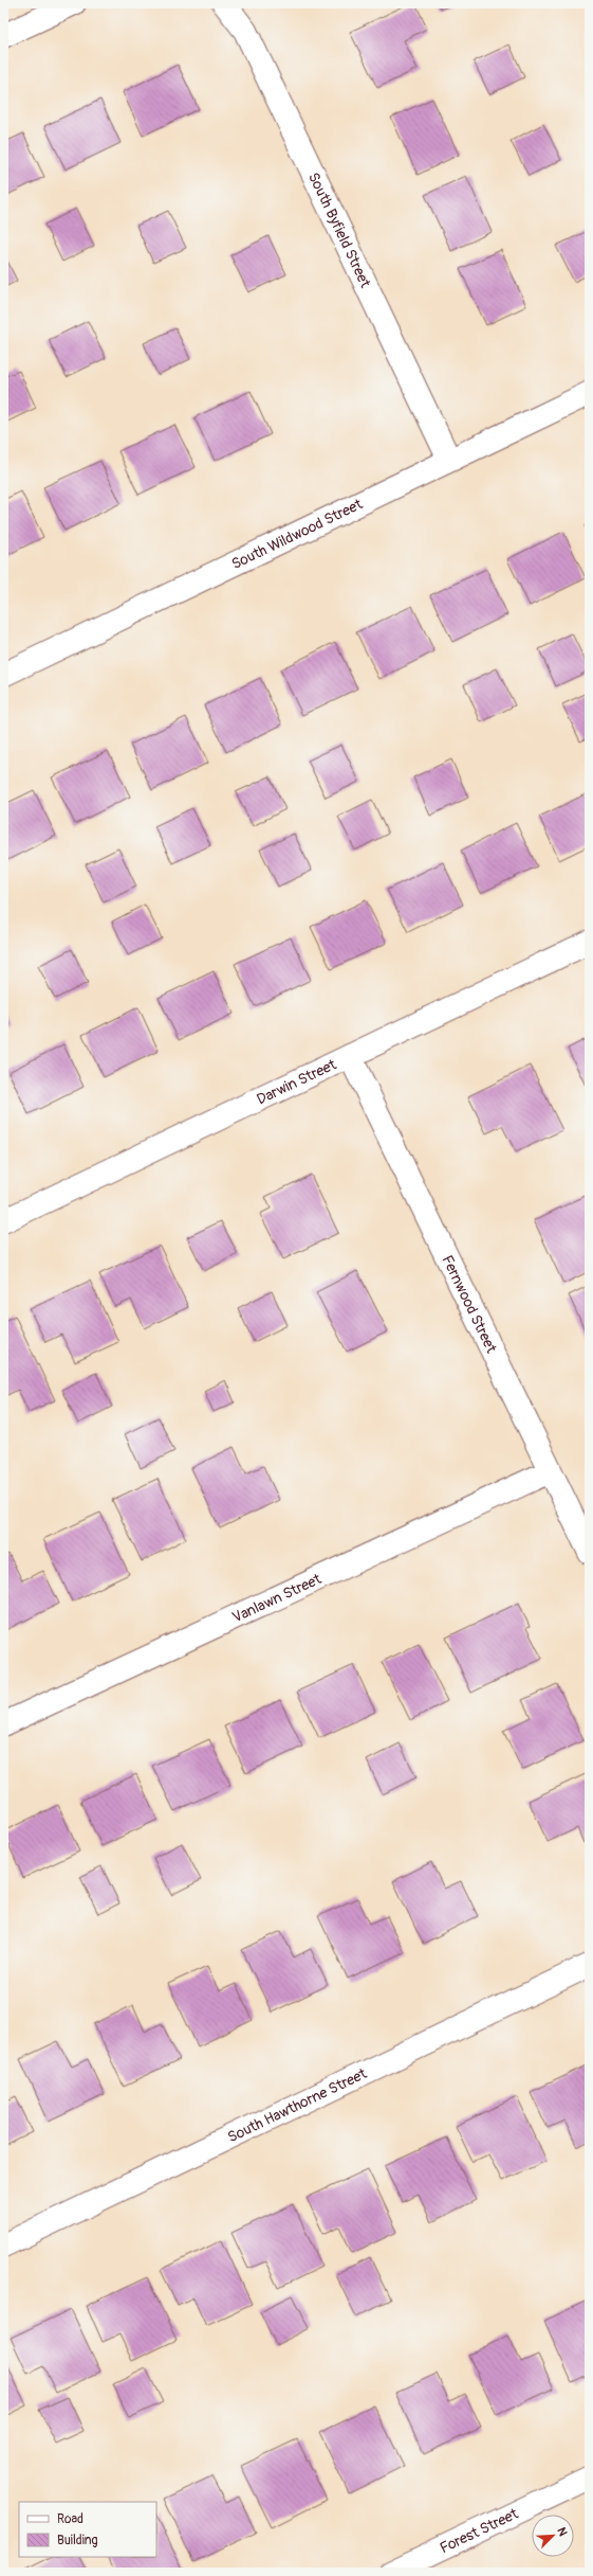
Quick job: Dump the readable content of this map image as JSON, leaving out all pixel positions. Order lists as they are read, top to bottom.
{
  "streets": {
    "street": [
      "South Byfield Street",
      "South Wildwood Street",
      "Darwin Street",
      "Fernwood Street",
      "Vanlawn Street",
      "South Hawthorne Street",
      "Forest Street"
    ]
  },
  "crossings": [
    ["South Byfield Street", "South Wildwood Street"],
    ["Darwin Street", "Fernwood Street"],
    ["Fernwood Street", "Vanlawn Street"]
  ],
  "legend": ["Road", "Building"],
  "north": "top right"
}
